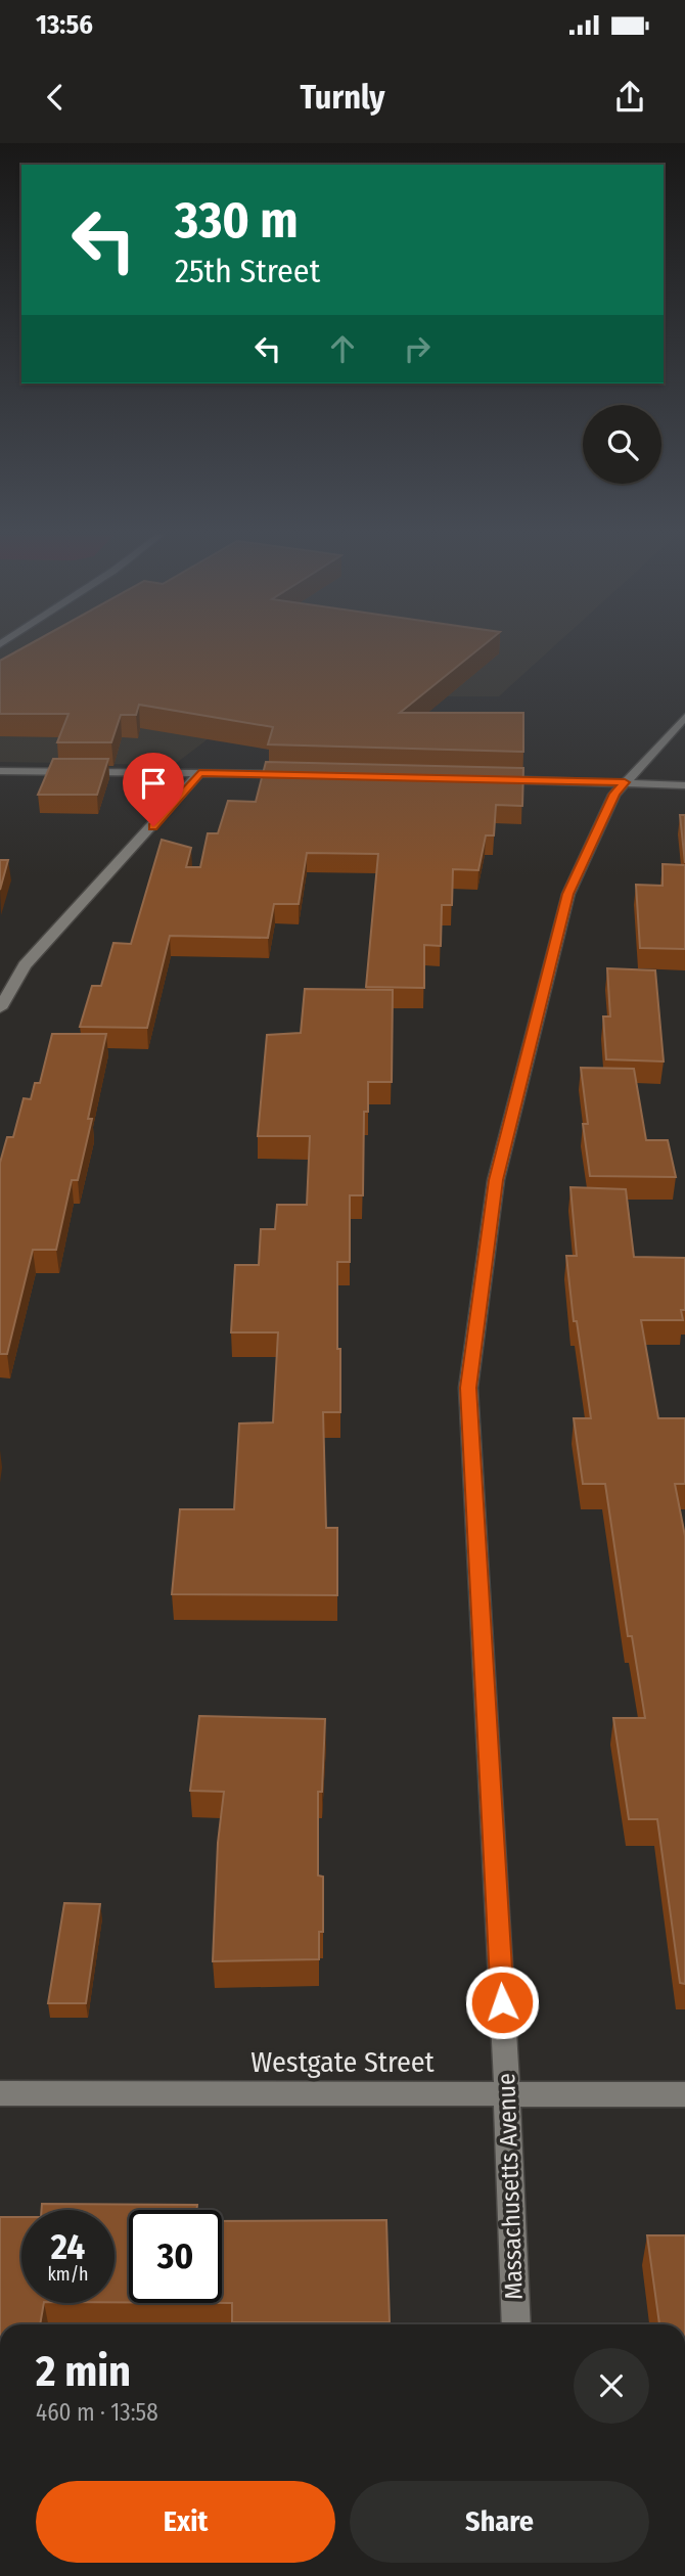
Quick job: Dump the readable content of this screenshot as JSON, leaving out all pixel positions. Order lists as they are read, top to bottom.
{
  "streets": {
    "street": ["Westgate Street", "Massachusetts Avenue"]
  },
  "crossings": [
    ["Westgate Street", "Massachusetts Avenue"]
  ],
  "page": {
    "status": "13:56",
    "header": "Turnly",
    "turn": ["330 m", "25th Street"],
    "speed": "24 km/h",
    "limit": "30",
    "heading": ["2 min", "460 m · 13:58"],
    "buttons": ["Exit", "Share"]
  }
}
